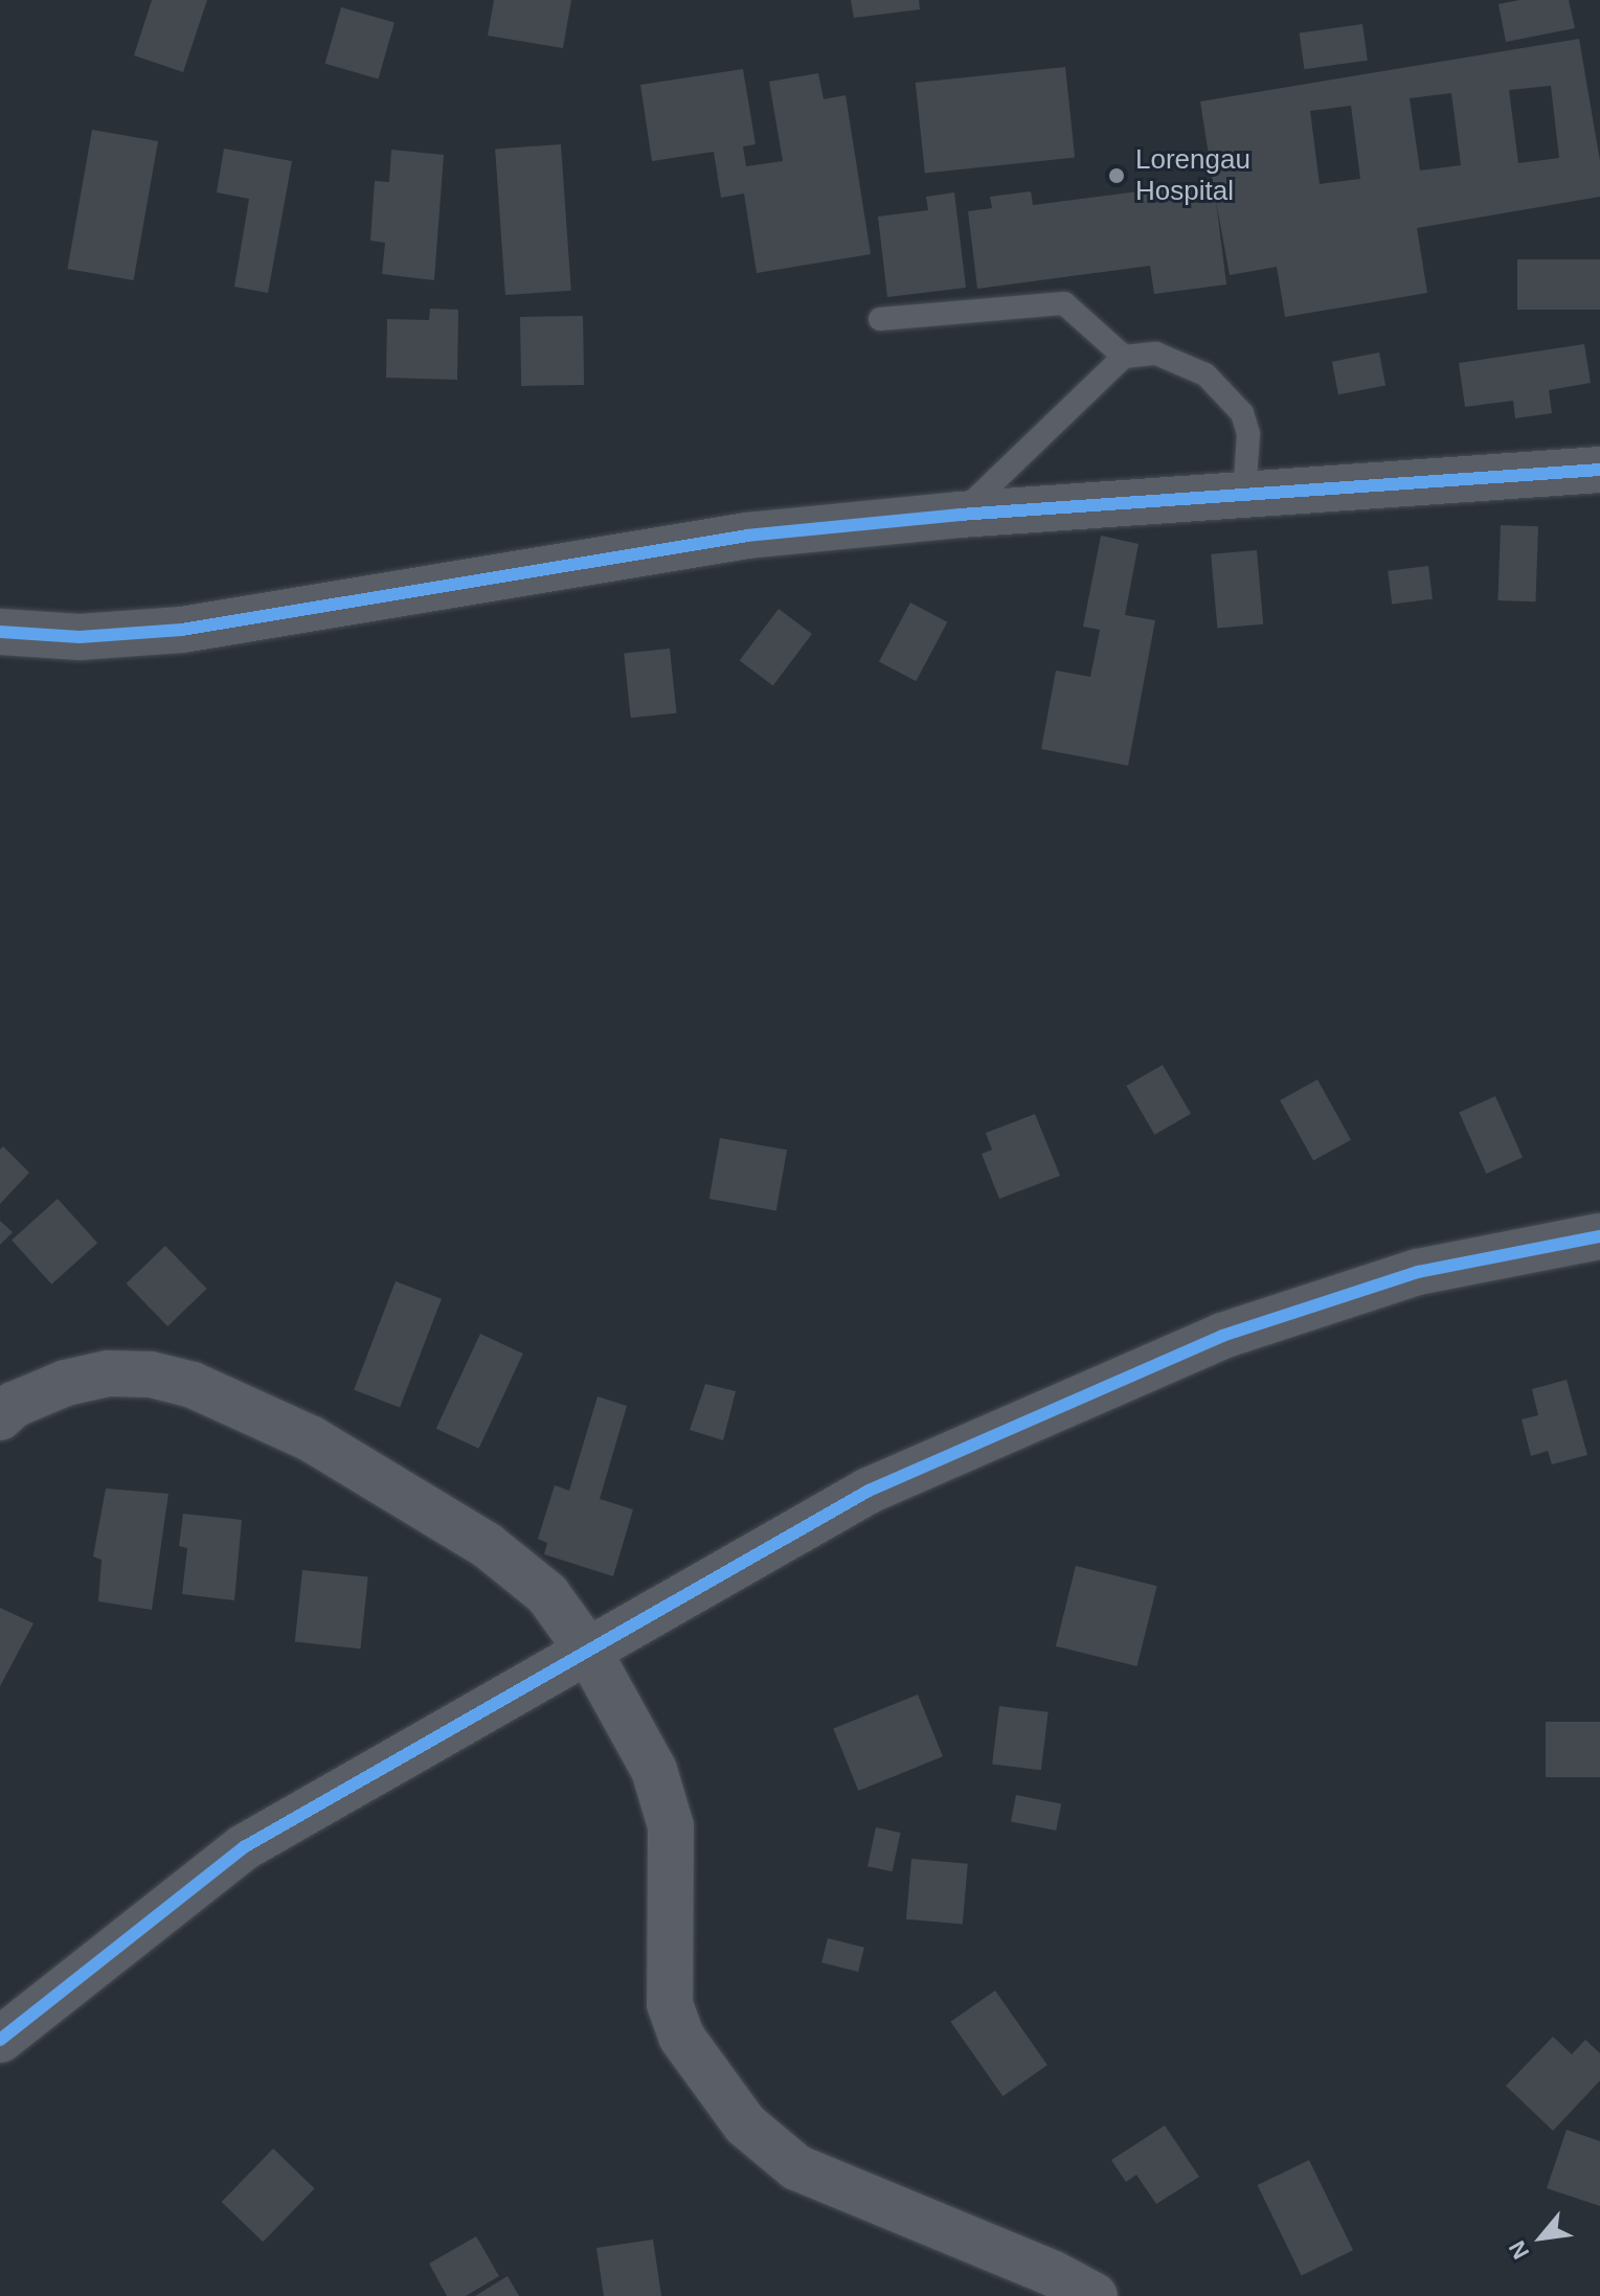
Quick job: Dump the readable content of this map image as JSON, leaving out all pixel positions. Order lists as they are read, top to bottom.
{
  "places": ["Lorengau Hospital"],
  "north": "bottom left"
}
